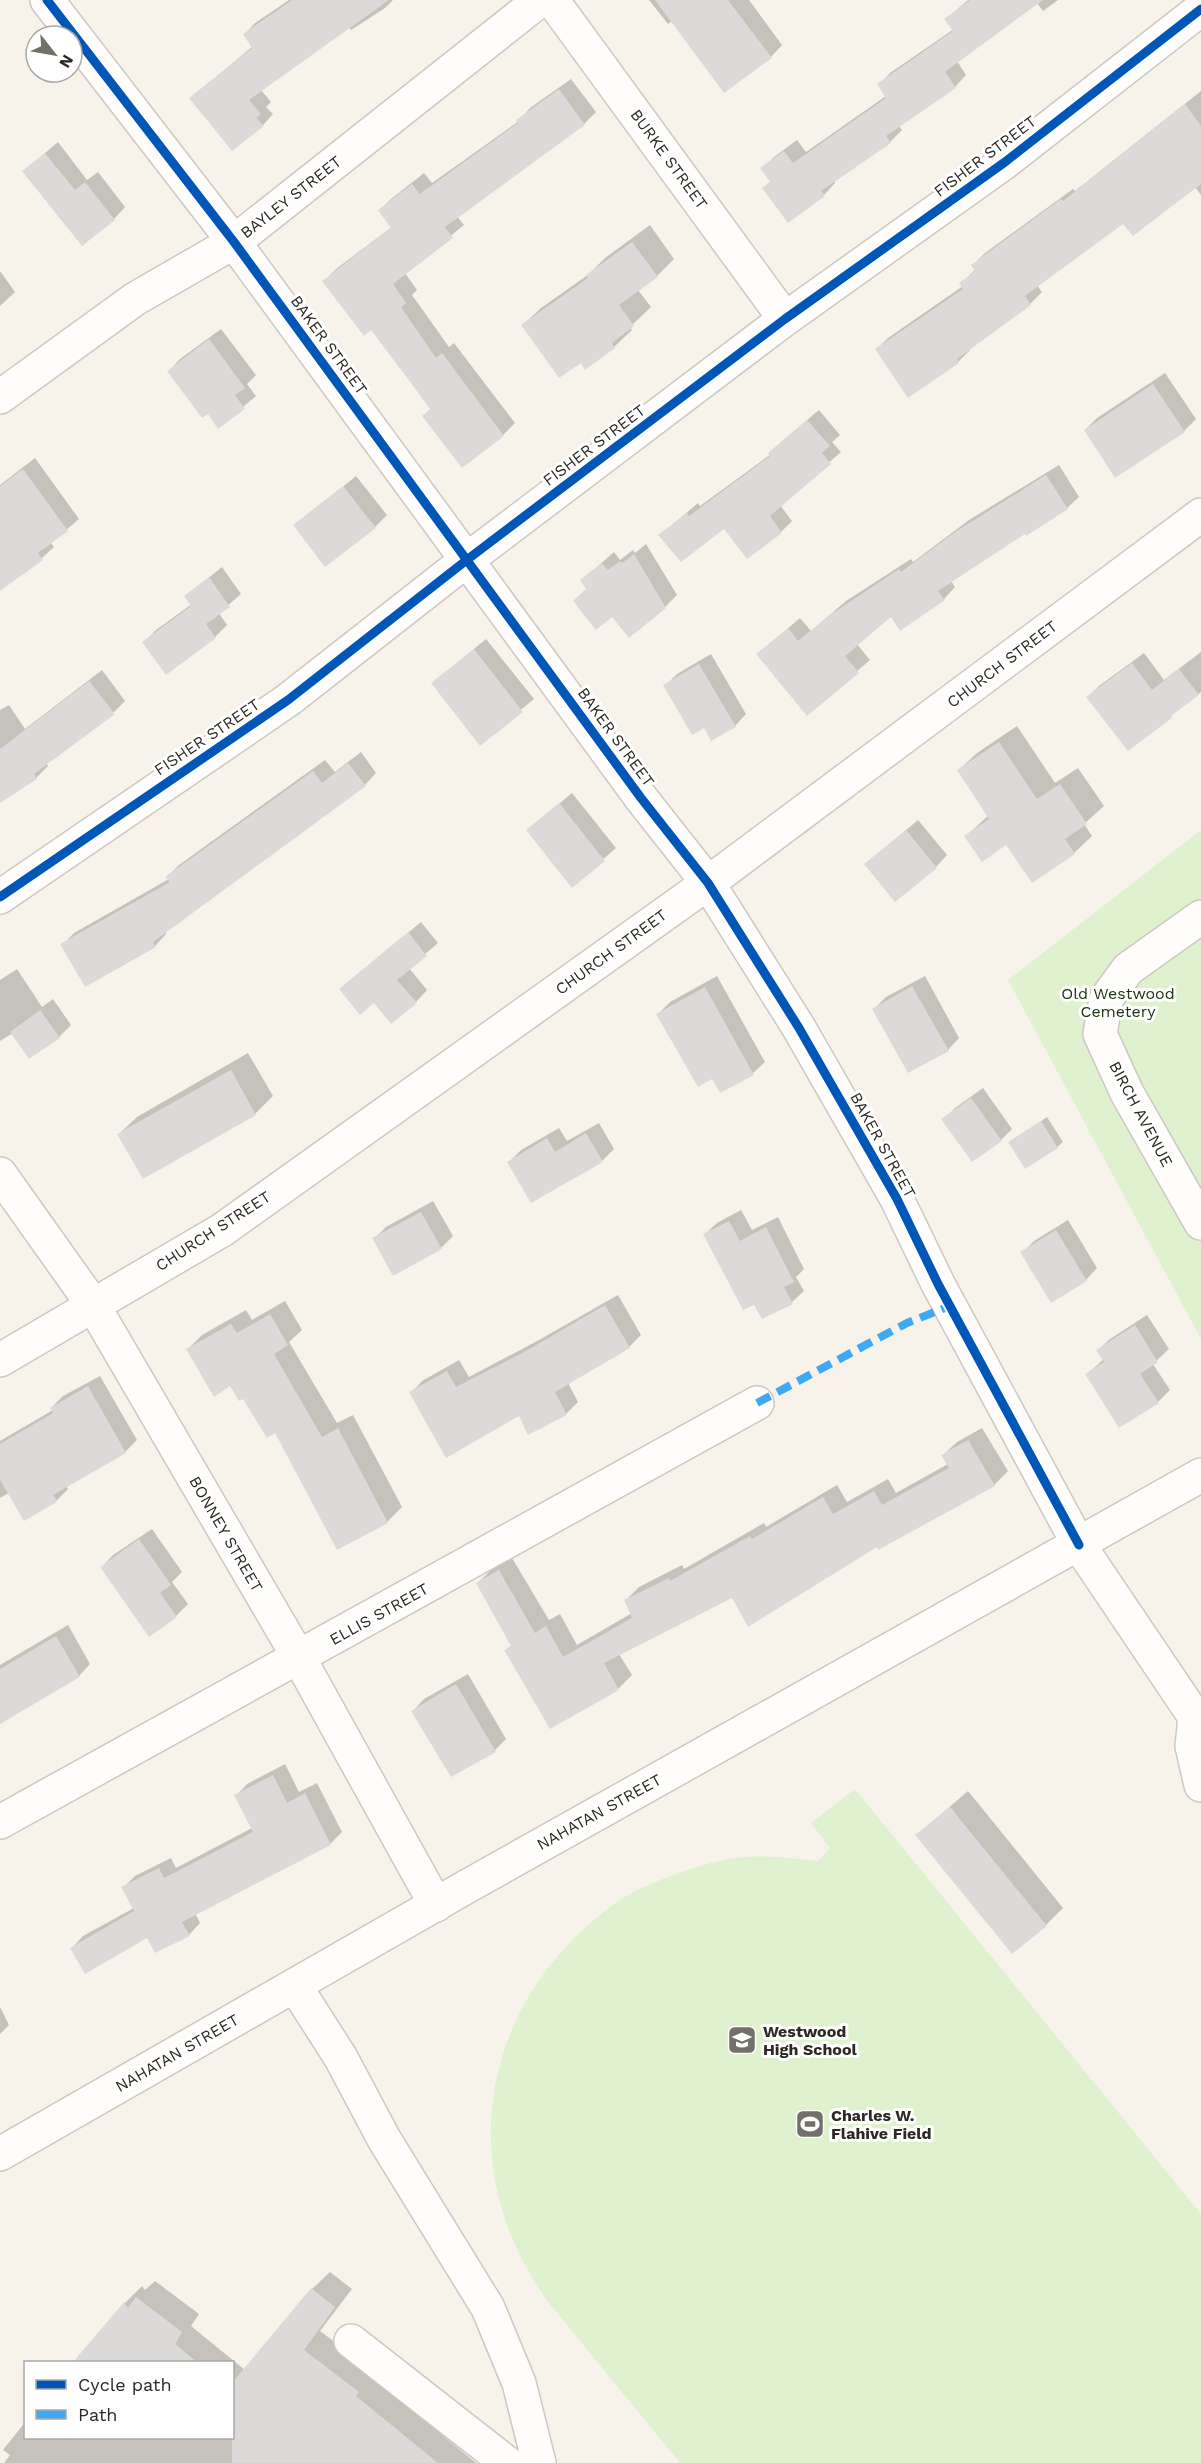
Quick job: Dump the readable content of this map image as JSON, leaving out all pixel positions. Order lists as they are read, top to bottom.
{
  "streets": {
    "street": [
      "FISHER STREET",
      "BURKE STREET",
      "BAYLEY STREET",
      "BAKER STREET",
      "CHURCH STREET",
      "BIRCH AVENUE",
      "BONNEY STREET",
      "ELLIS STREET",
      "NAHATAN STREET"
    ]
  },
  "crossings": [
    ["FISHER STREET", "BURKE STREET"],
    ["FISHER STREET", "BAKER STREET"],
    ["BAYLEY STREET", "BAKER STREET"],
    ["BAKER STREET", "CHURCH STREET"],
    ["BAKER STREET", "NAHATAN STREET"],
    ["CHURCH STREET", "BONNEY STREET"],
    ["BONNEY STREET", "ELLIS STREET"],
    ["BONNEY STREET", "NAHATAN STREET"]
  ],
  "parks": ["Old Westwood Cemetery"],
  "places": {
    "school or university": ["Westwood High School"],
    "sports": ["Charles W. Flahive Field"]
  },
  "legend": ["Cycle path", "Path"],
  "north": "bottom right"
}
